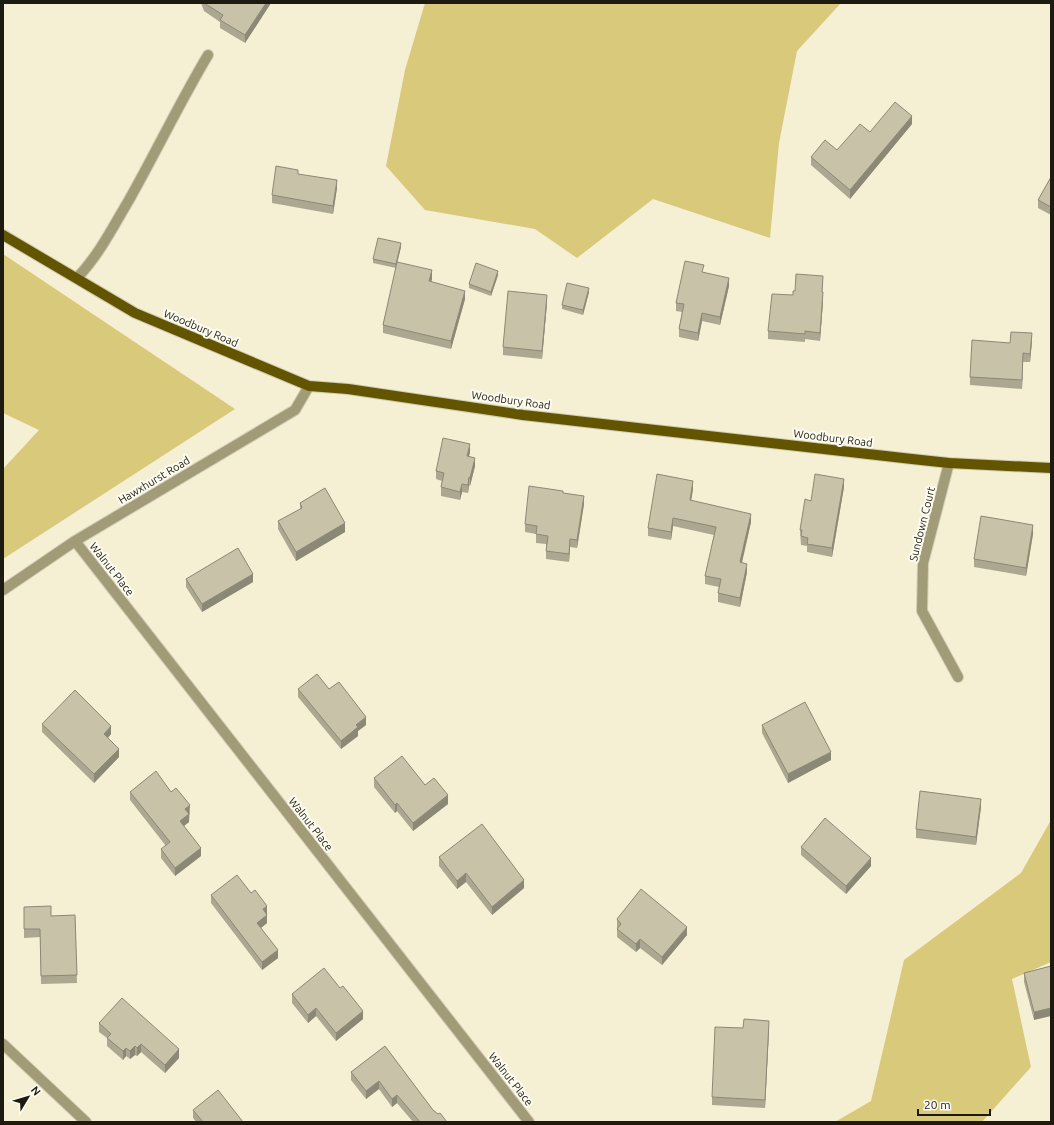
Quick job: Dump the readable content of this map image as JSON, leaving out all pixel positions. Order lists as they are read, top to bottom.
{
  "streets": {
    "main road": ["Woodbury Road"],
    "street": ["Hawxhurst Road", "Sundown Court", "Walnut Place"]
  },
  "crossings": [
    ["Woodbury Road", "Hawxhurst Road"],
    ["Woodbury Road", "Sundown Court"],
    ["Hawxhurst Road", "Walnut Place"]
  ],
  "scale_bar": "20 m",
  "north": "top right"
}
